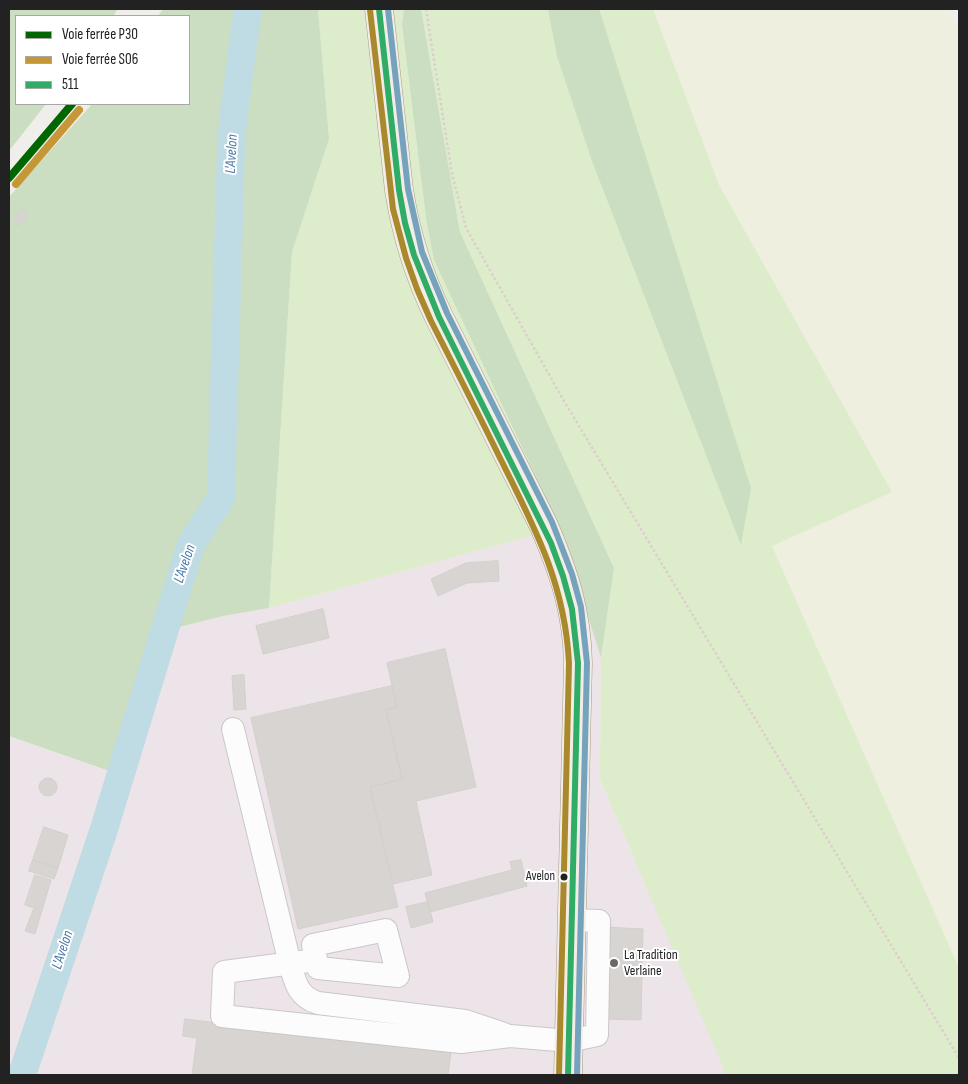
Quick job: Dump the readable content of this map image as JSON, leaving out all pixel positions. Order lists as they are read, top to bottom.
{
  "water": ["L'Avelon"],
  "places": ["Avelon", "La Tradition Verlaine"],
  "lines": ["transit line 511", "rail line P30", "rail line S06"],
  "legend": ["Voie ferrée P30", "Voie ferrée S06", "511"]
}
